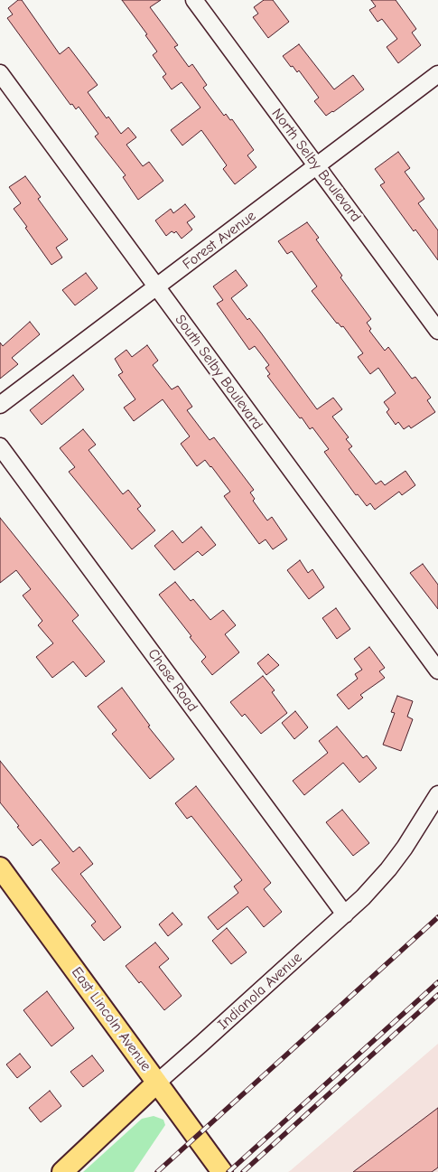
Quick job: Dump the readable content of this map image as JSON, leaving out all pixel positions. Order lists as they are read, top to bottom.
{
  "streets": {
    "main road": ["Indianola Avenue", "East Lincoln Avenue"],
    "street": [
      "North Selby Boulevard",
      "Forest Avenue",
      "South Selby Boulevard",
      "Chase Road"
    ]
  },
  "crossings": [
    ["North Selby Boulevard", "Forest Avenue"],
    ["Forest Avenue", "South Selby Boulevard"],
    ["Chase Road", "Indianola Avenue"],
    ["Indianola Avenue", "East Lincoln Avenue"]
  ]
}
